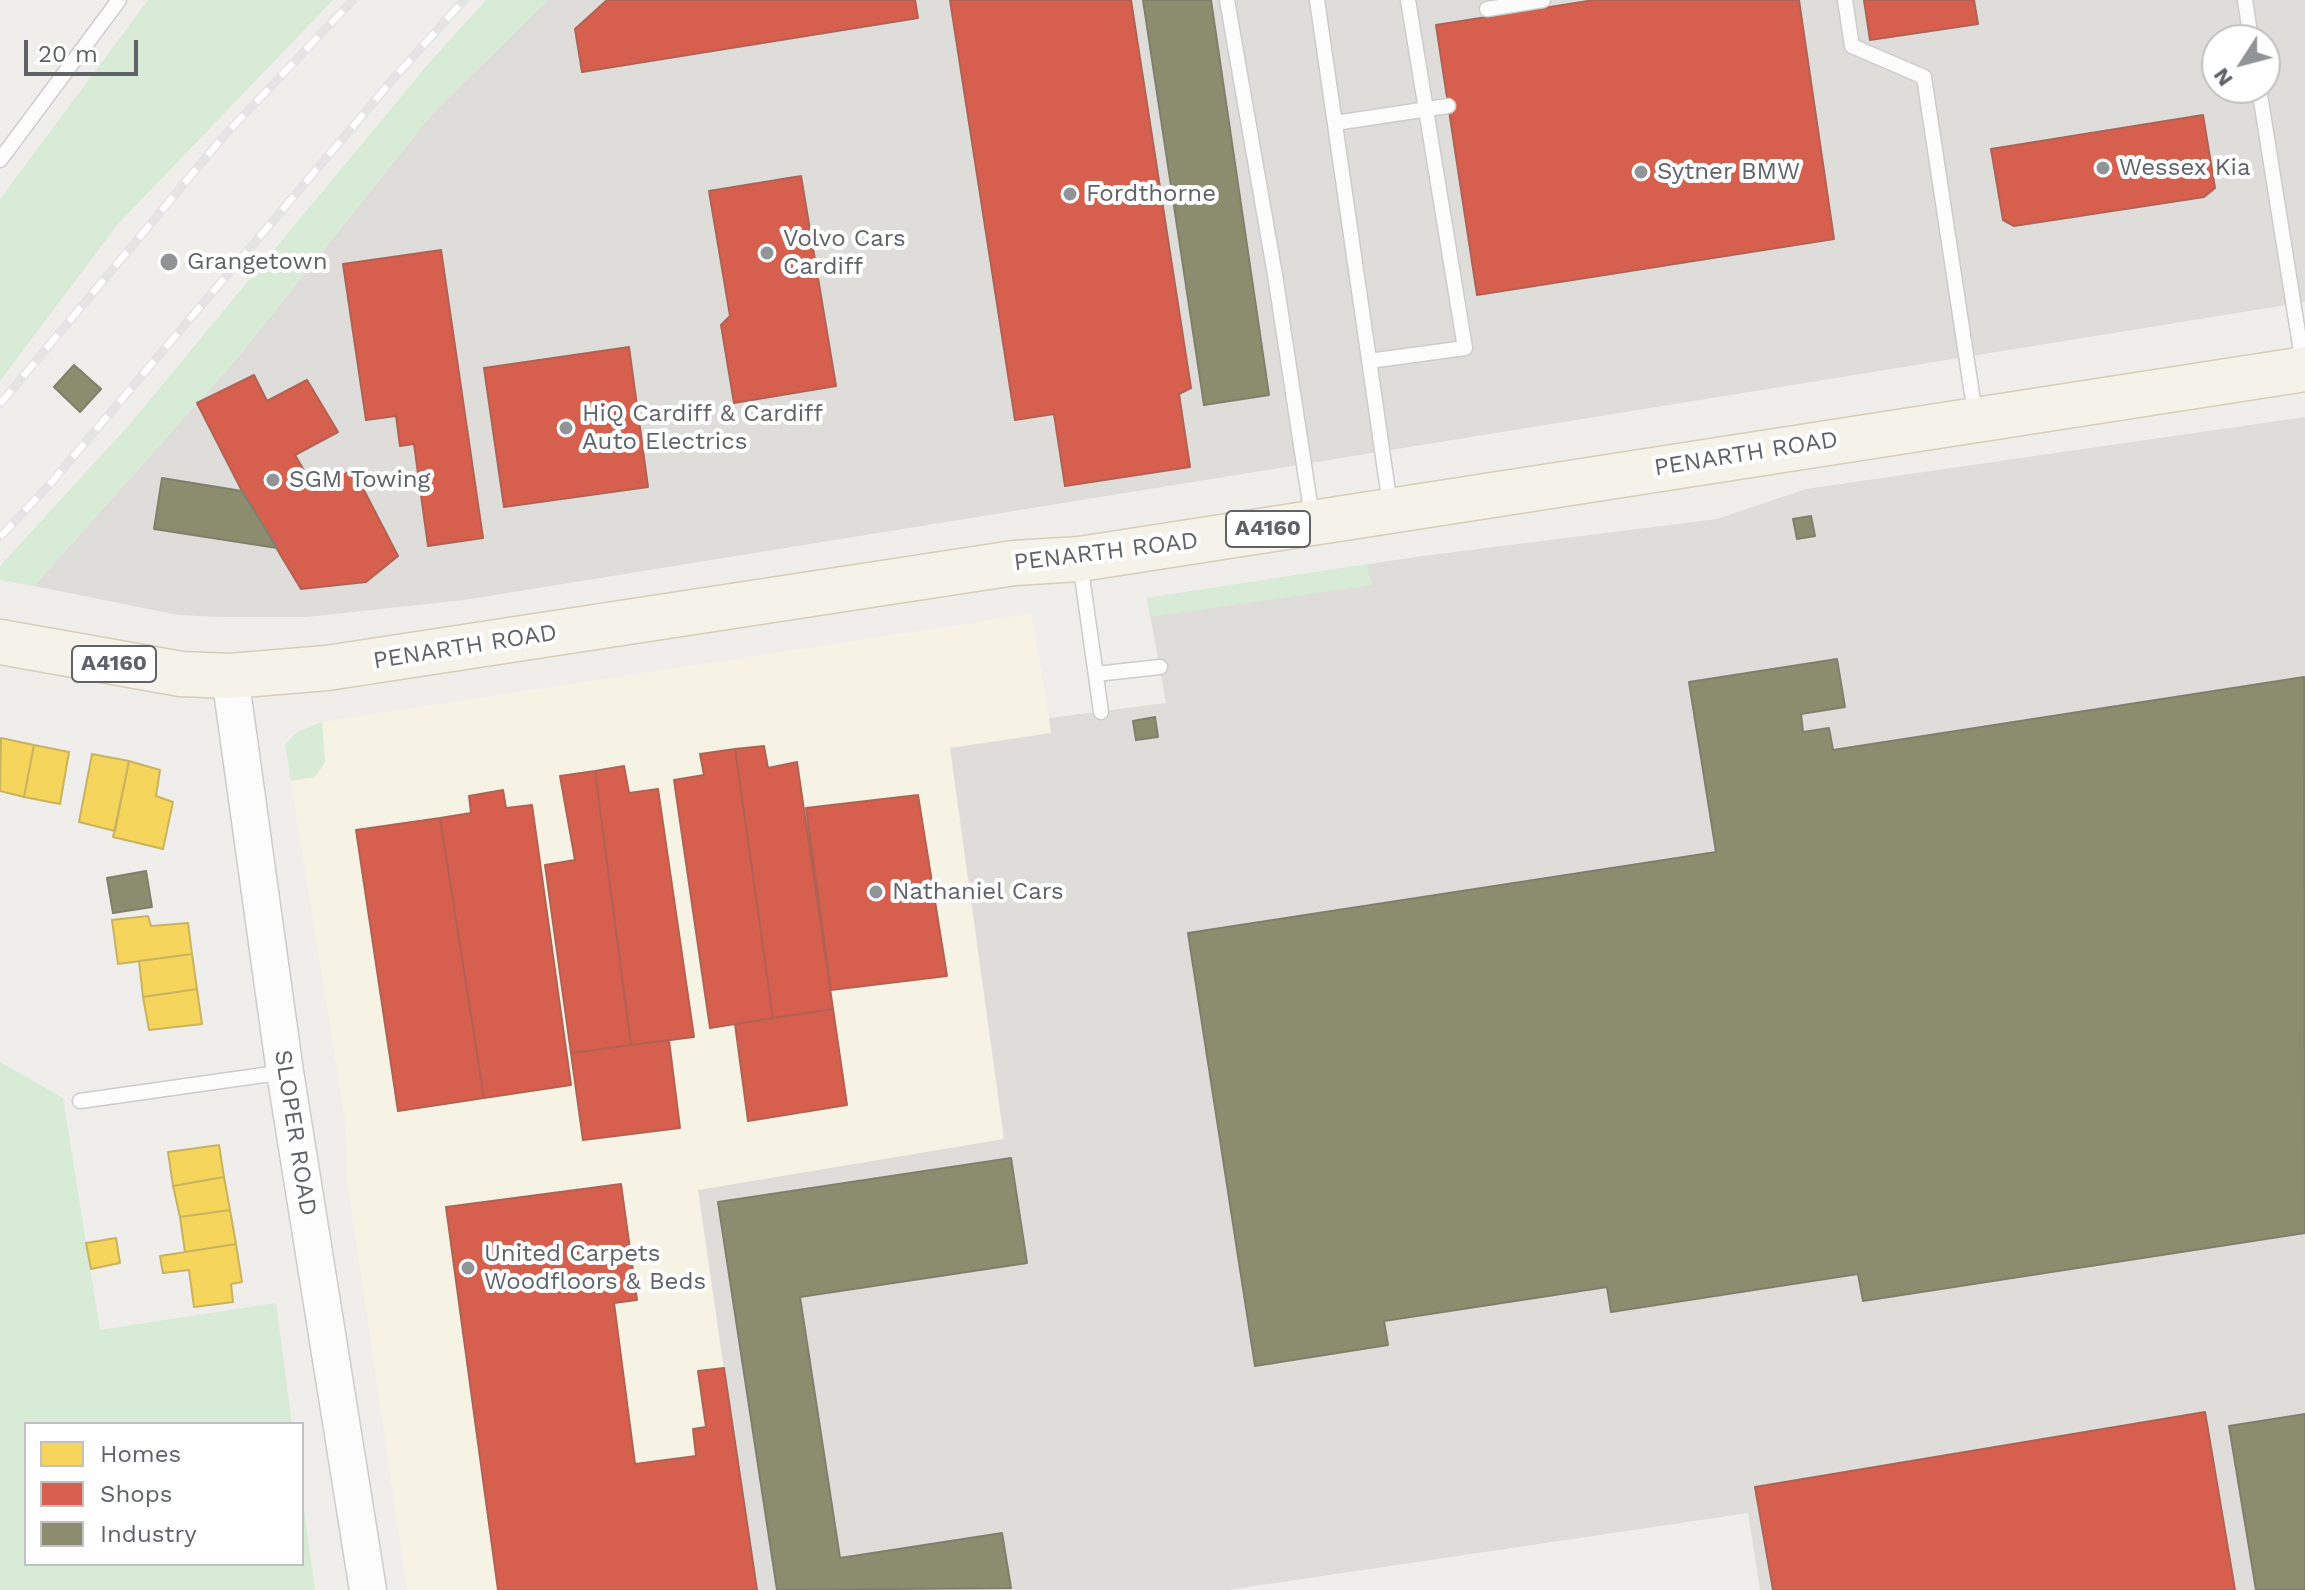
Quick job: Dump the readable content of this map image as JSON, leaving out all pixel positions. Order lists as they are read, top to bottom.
{
  "streets": {
    "main road": ["PENARTH ROAD", "A4160"],
    "street": ["SLOPER ROAD"]
  },
  "crossings": [
    ["PENARTH ROAD", "SLOPER ROAD"]
  ],
  "places": [
    "Wessex Kia",
    "Sytner BMW",
    "Fordthorne",
    "Volvo Cars Cardiff",
    "Grangetown",
    "HiQ Cardiff & Cardiff Auto Electrics",
    "SGM Towing",
    "Nathaniel Cars",
    "United Carpets Woodfloors & Beds"
  ],
  "legend": ["Homes", "Shops", "Industry"],
  "scale_bar": "20 m",
  "north": "bottom left"
}
